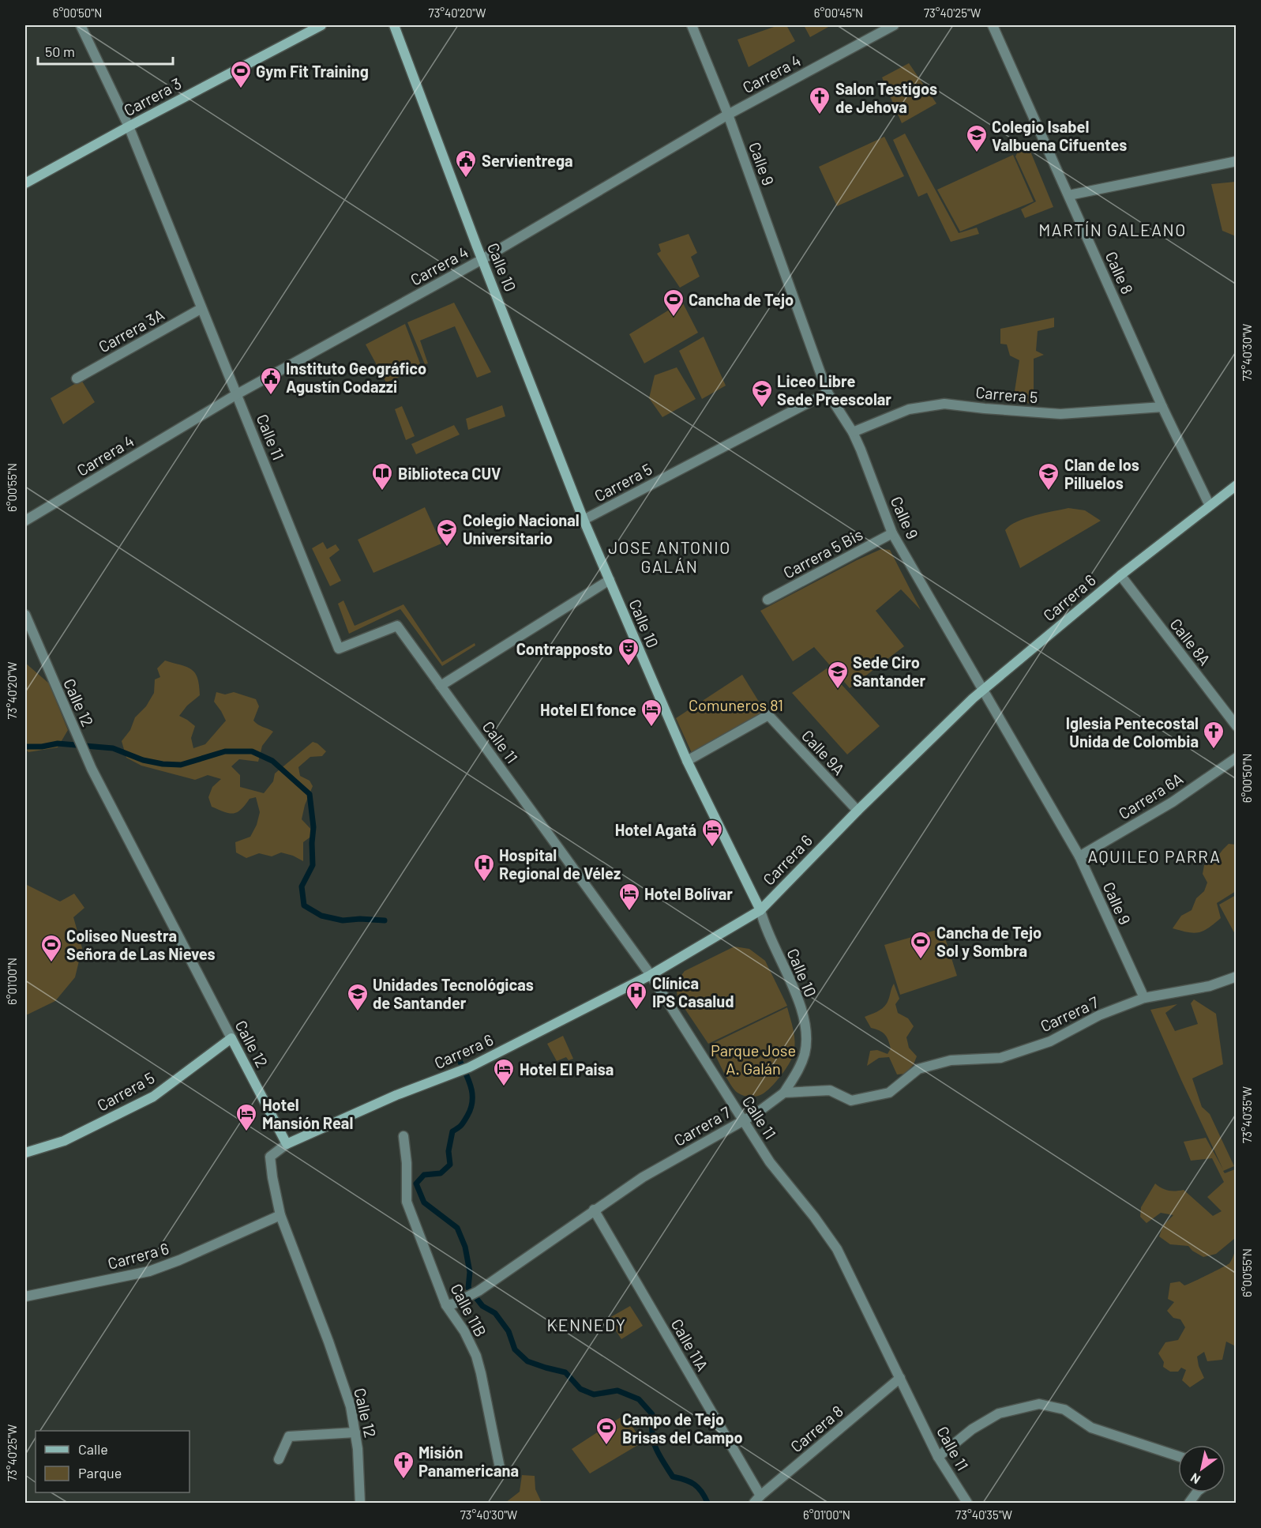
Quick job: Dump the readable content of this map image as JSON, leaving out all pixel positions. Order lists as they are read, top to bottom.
{
  "streets": {
    "main road": [
      "Carrera 3",
      "Calle 10",
      "Carrera 5",
      "Carrera 6",
      "Calle 12"
    ],
    "street": [
      "Carrera 4",
      "Calle 9",
      "Calle 8",
      "Carrera 3A",
      "Calle 11",
      "Carrera 5 Bis",
      "Calle 8A",
      "Calle 9A",
      "Carrera 6A",
      "Carrera 7",
      "Calle 11B",
      "Calle 11A",
      "Carrera 8"
    ]
  },
  "crossings": [
    ["Carrera 4", "Calle 9"],
    ["Carrera 4", "Calle 10"],
    ["Carrera 4", "Calle 11"],
    ["Carrera 3", "Calle 11"],
    ["Calle 9", "Carrera 5"],
    ["Calle 9", "Carrera 5 Bis"],
    ["Calle 9", "Carrera 6"],
    ["Calle 9", "Carrera 6A"],
    ["Calle 9", "Carrera 7"],
    ["Calle 10", "Carrera 5"],
    ["Calle 10", "Carrera 6"],
    ["Calle 10", "Calle 9A"],
    ["Calle 10", "Carrera 7"],
    ["Calle 8", "Carrera 5"],
    ["Calle 8", "Carrera 6"],
    ["Carrera 3A", "Calle 11"],
    ["Carrera 5", "Calle 12"],
    ["Calle 11", "Carrera 6"],
    ["Calle 11", "Carrera 7"],
    ["Calle 11", "Carrera 8"],
    ["Carrera 6", "Calle 8A"],
    ["Carrera 6", "Calle 12"],
    ["Carrera 6", "Calle 9A"],
    ["Carrera 7", "Calle 11B"],
    ["Carrera 7", "Calle 11A"],
    ["Calle 11A", "Carrera 8"]
  ],
  "districts": [
    "MARTÍN GALEANO",
    "JOSE ANTONIO GALÁN",
    "AQUILEO PARRA",
    "KENNEDY"
  ],
  "parks": ["Comuneros 81", "Parque Jose A. Galán"],
  "places": {
    "sports": [
      "Gym Fit Training",
      "Cancha de Tejo",
      "Cancha de Tejo Sol y Sombra",
      "Coliseo Nuestra Señora de Las Nieves",
      "Campo de Tejo Brisas del Campo"
    ],
    "church": ["Salon Testigos de Jehova", "Iglesia Pentecostal Unida de Colombia", "Misión Panamericana"],
    "school or university": [
      "Colegio Isabel Valbuena Cifuentes",
      "Liceo Libre Sede Preescolar",
      "Clan de los Pilluelos",
      "Colegio Nacional Universitario",
      "Sede Ciro Santander",
      "Unidades Tecnológicas de Santander"
    ],
    "public building": ["Servientrega", "Instituto Geográfico Agustín Codazzi"],
    "library": ["Biblioteca CUV"],
    "theatre": ["Contrapposto"],
    "hotel": [
      "Hotel El fonce",
      "Hotel Agatá",
      "Hotel Bolívar",
      "Hotel El Paisa",
      "Hotel Mansión Real"
    ],
    "hospital": ["Hospital Regional de Vélez", "Clínica IPS Casalud"]
  },
  "legend": ["Calle", "Parque"],
  "scale_bar": "50 m",
  "north": "bottom left",
  "coordinates": [
    "6°00'50\"N",
    "73°40'20\"W",
    "6°00'45\"N",
    "73°40'25\"W",
    "73°40'30\"W",
    "6°00'55\"N",
    "6°01'00\"N",
    "73°40'35\"W"
  ]
}
